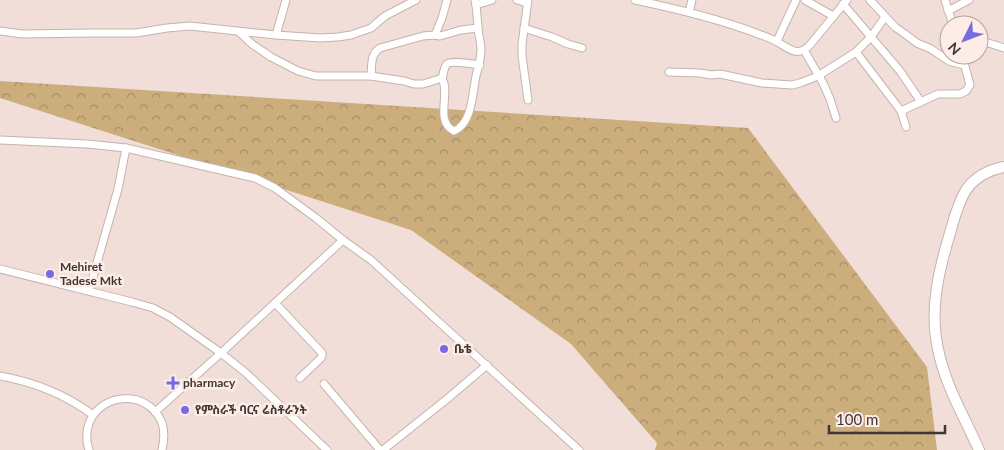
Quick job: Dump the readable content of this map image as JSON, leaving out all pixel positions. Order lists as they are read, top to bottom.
{
  "places": {
    "other": ["Mehiret Tadese Mkt", "ቤቴ", "የምስራች ባርና ሬስቶራንት"],
    "health": ["pharmacy"]
  },
  "scale_bar": "100 m",
  "north": "bottom left"
}
